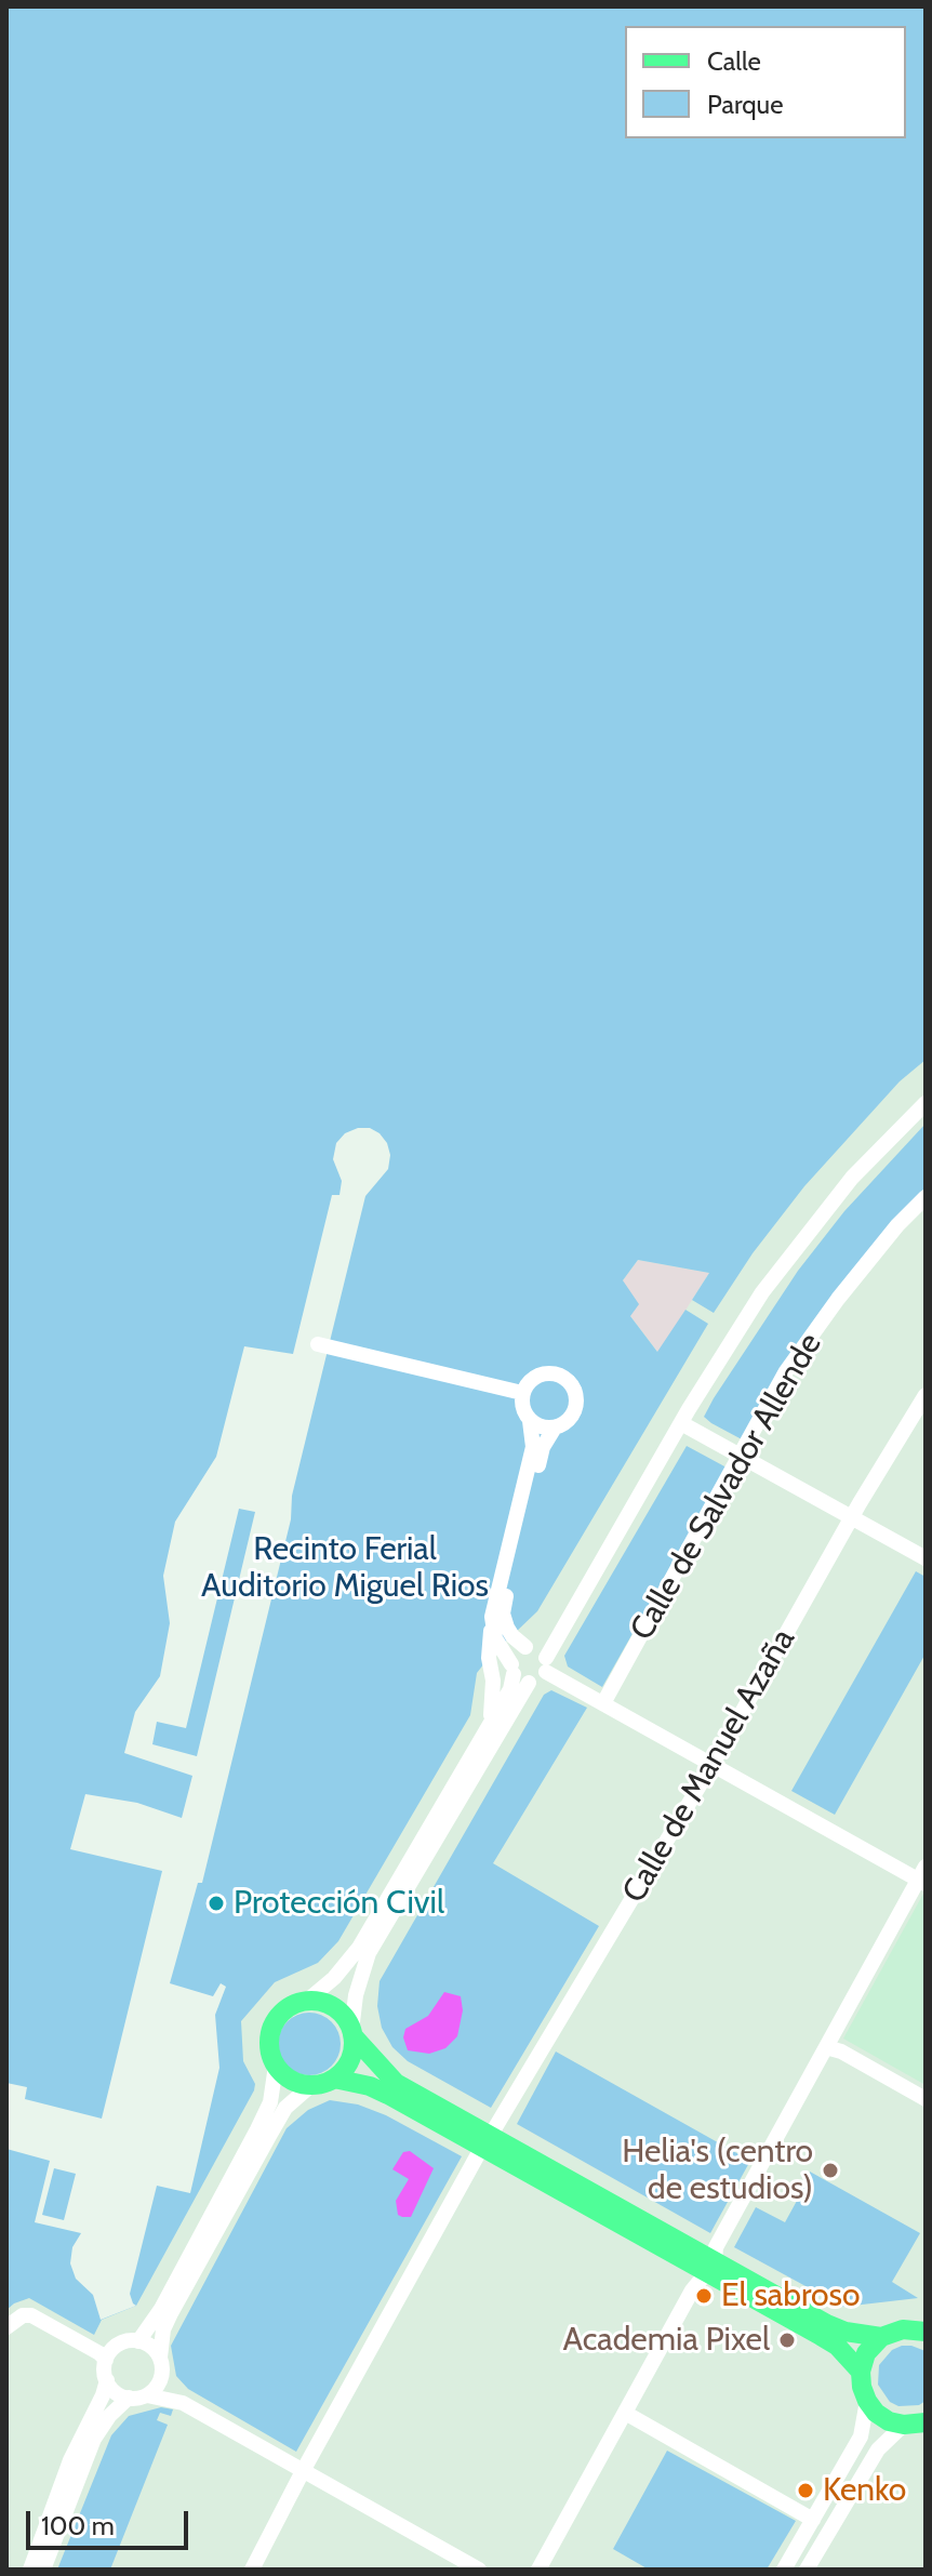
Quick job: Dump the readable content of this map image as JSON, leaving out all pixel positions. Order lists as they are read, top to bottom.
{
  "streets": {
    "street": ["Calle de Salvador Allende", "Calle de Manuel Azaña"]
  },
  "parks": ["Recinto Ferial Auditorio Miguel Rios"],
  "places": [
    "Protección Civil",
    "Helia's (centro de estudios)",
    "El sabroso",
    "Academia Pixel",
    "Kenko"
  ],
  "legend": ["Calle", "Parque"],
  "scale_bar": "100 m"
}
